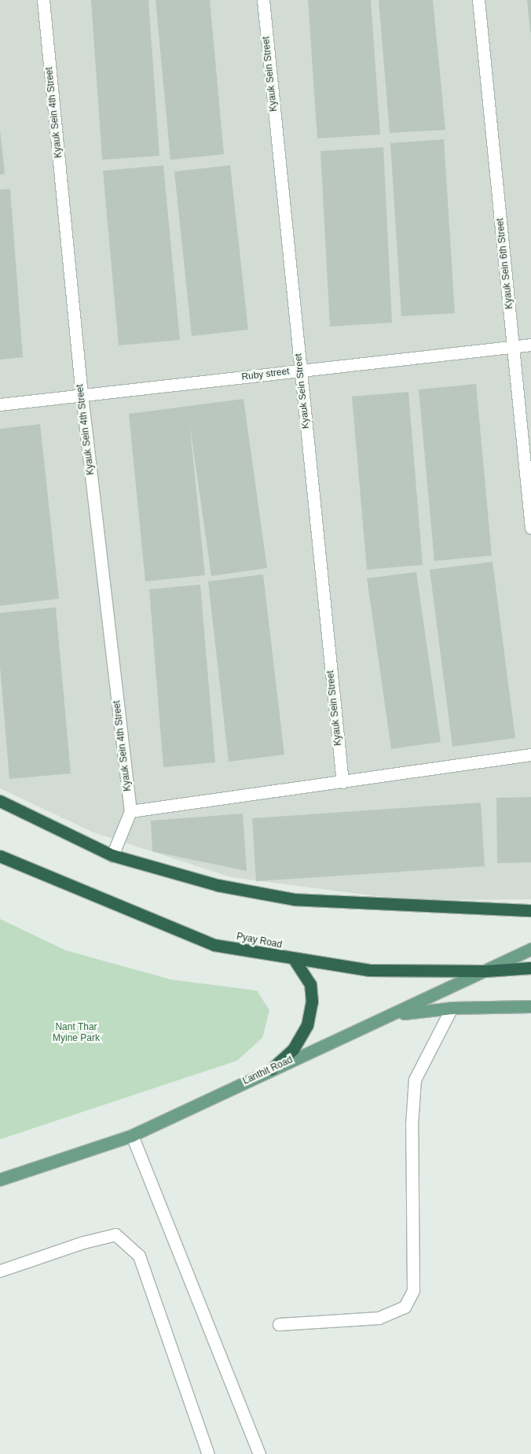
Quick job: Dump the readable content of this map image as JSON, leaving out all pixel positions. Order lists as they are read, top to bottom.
{
  "streets": {
    "highway": ["Pyay Road"],
    "main road": ["Lanthit Road"],
    "street": [
      "Kyauk Sein Street",
      "Kyauk Sein 4th Street",
      "Kyauk Sein 6th Street",
      "Ruby street"
    ]
  },
  "crossings": [
    ["Kyauk Sein Street", "Ruby street"],
    ["Kyauk Sein 4th Street", "Ruby street"],
    ["Kyauk Sein 6th Street", "Ruby street"],
    ["Pyay Road", "Lanthit Road"]
  ],
  "parks": ["Nant Thar Myine Park"]
}
